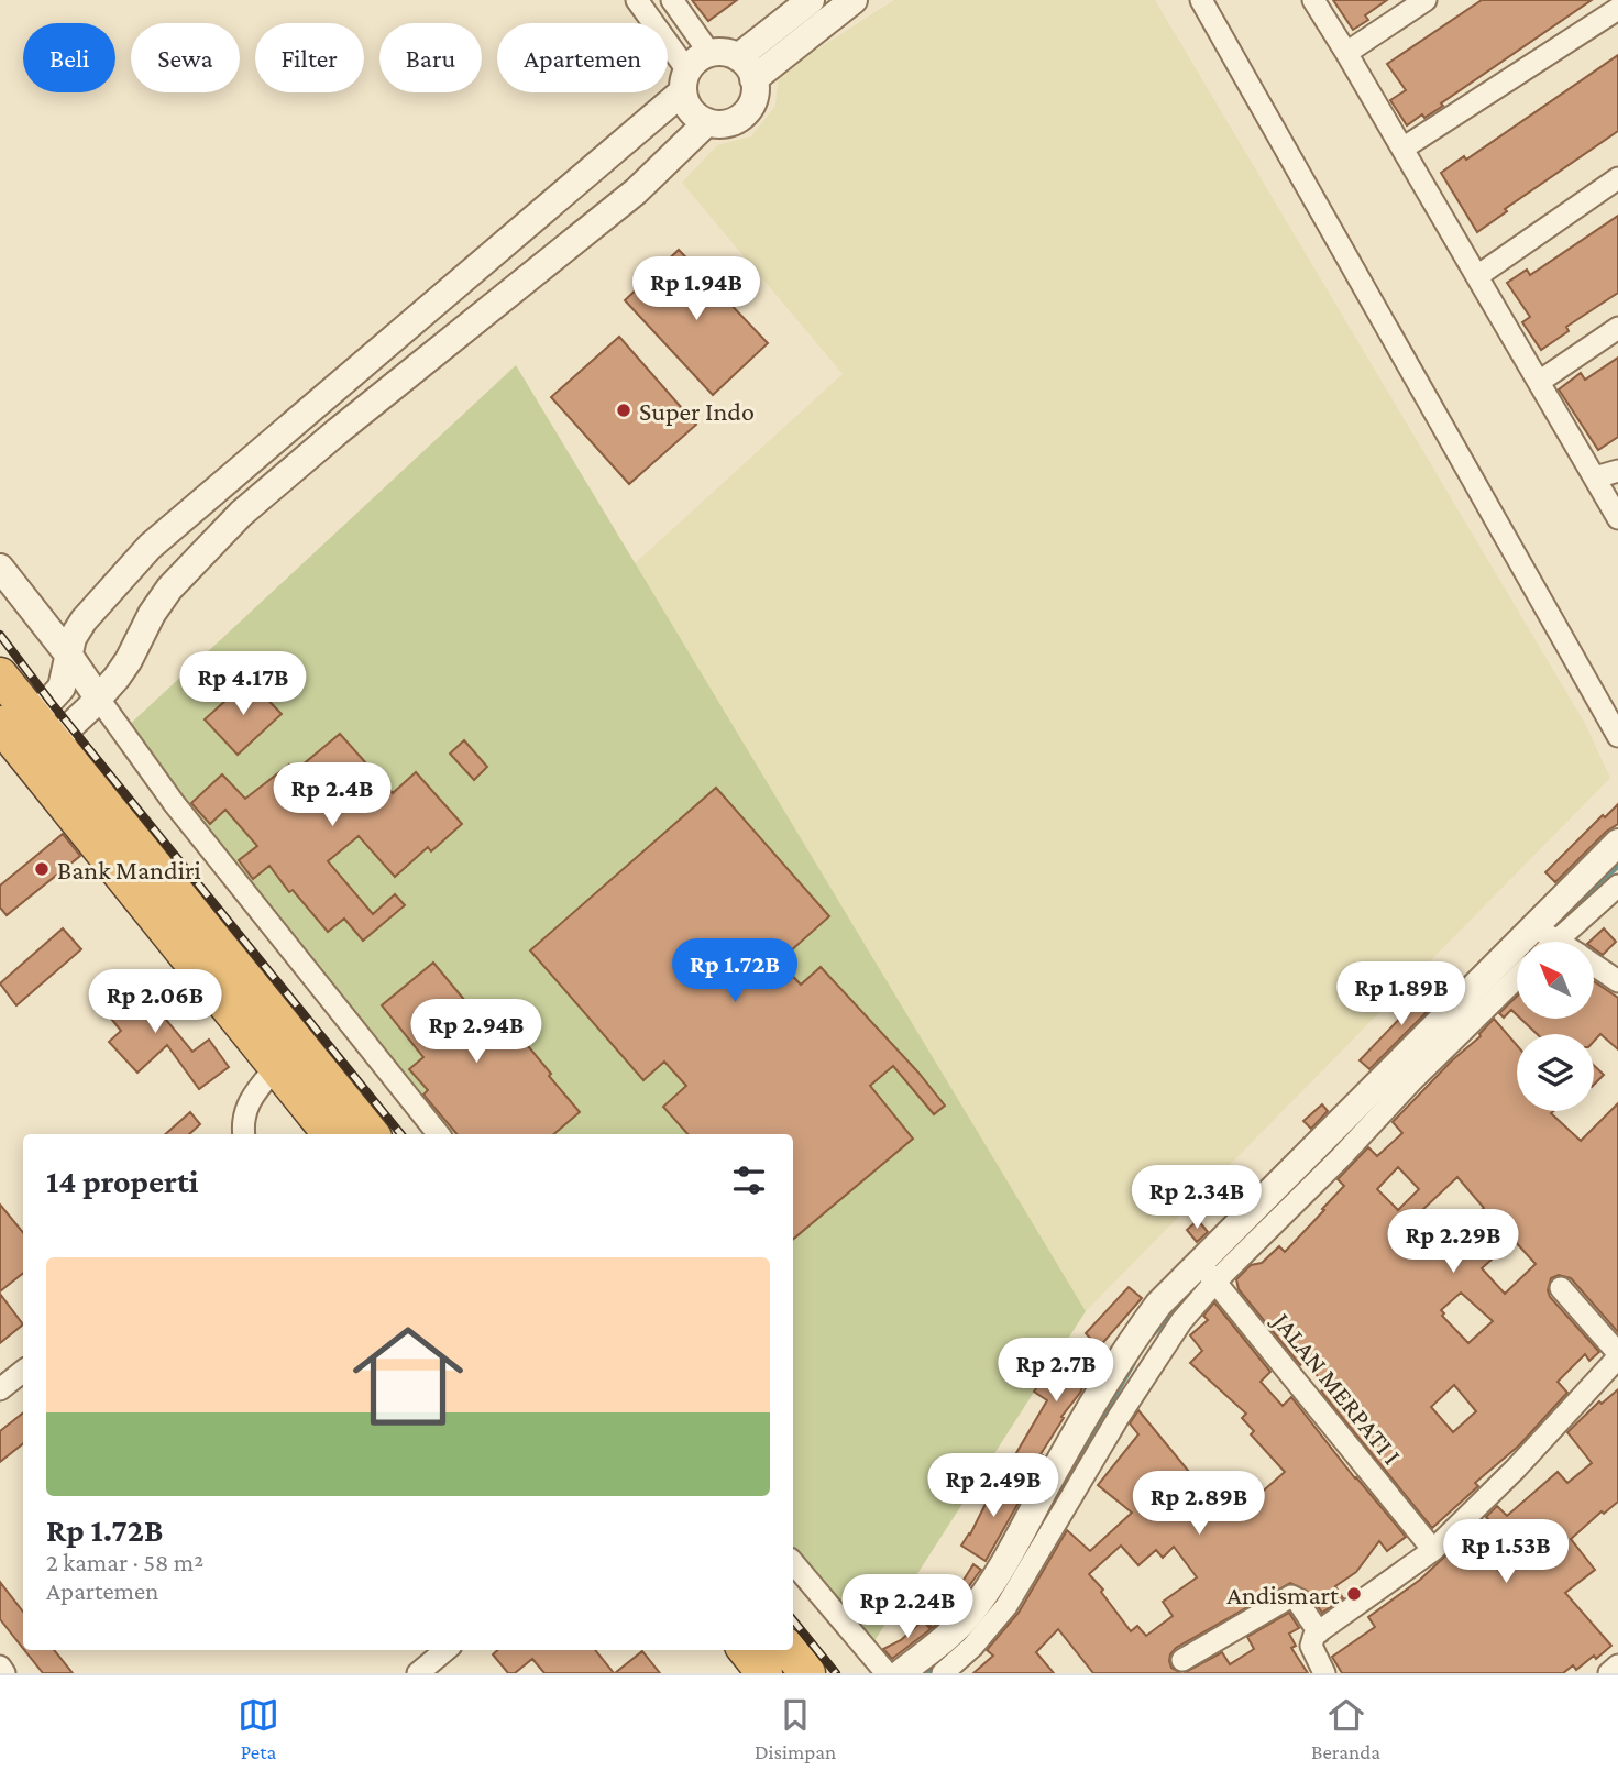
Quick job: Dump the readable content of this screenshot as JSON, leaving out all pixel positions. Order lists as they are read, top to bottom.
{
  "streets": {
    "street": ["JALAN MERPATI I"]
  },
  "places": ["Super Indo", "Bank Mandiri", "Andismart"],
  "north": "top left",
  "page": {
    "chip": [
      "Beli",
      "Sewa",
      "Filter",
      "Baru",
      "Apartemen"
    ],
    "price": [
      "Rp 1.94B",
      "Rp 4.17B",
      "Rp 2.4B",
      "Rp 1.72B",
      "Rp 1.89B",
      "Rp 2.06B",
      "Rp 2.94B",
      "Rp 2.34B",
      "Rp 2.29B",
      "Rp 2.7B",
      "Rp 2.49B",
      "Rp 2.89B",
      "Rp 1.53B",
      "Rp 2.24B"
    ],
    "heading": "14 properti",
    "list": [
      {
        "name": "Rp 1.72B",
        "note": "2 kamar · 58 m² · Apartemen"
      }
    ],
    "tabs": ["Peta", "Disimpan", "Beranda"]
  }
}
